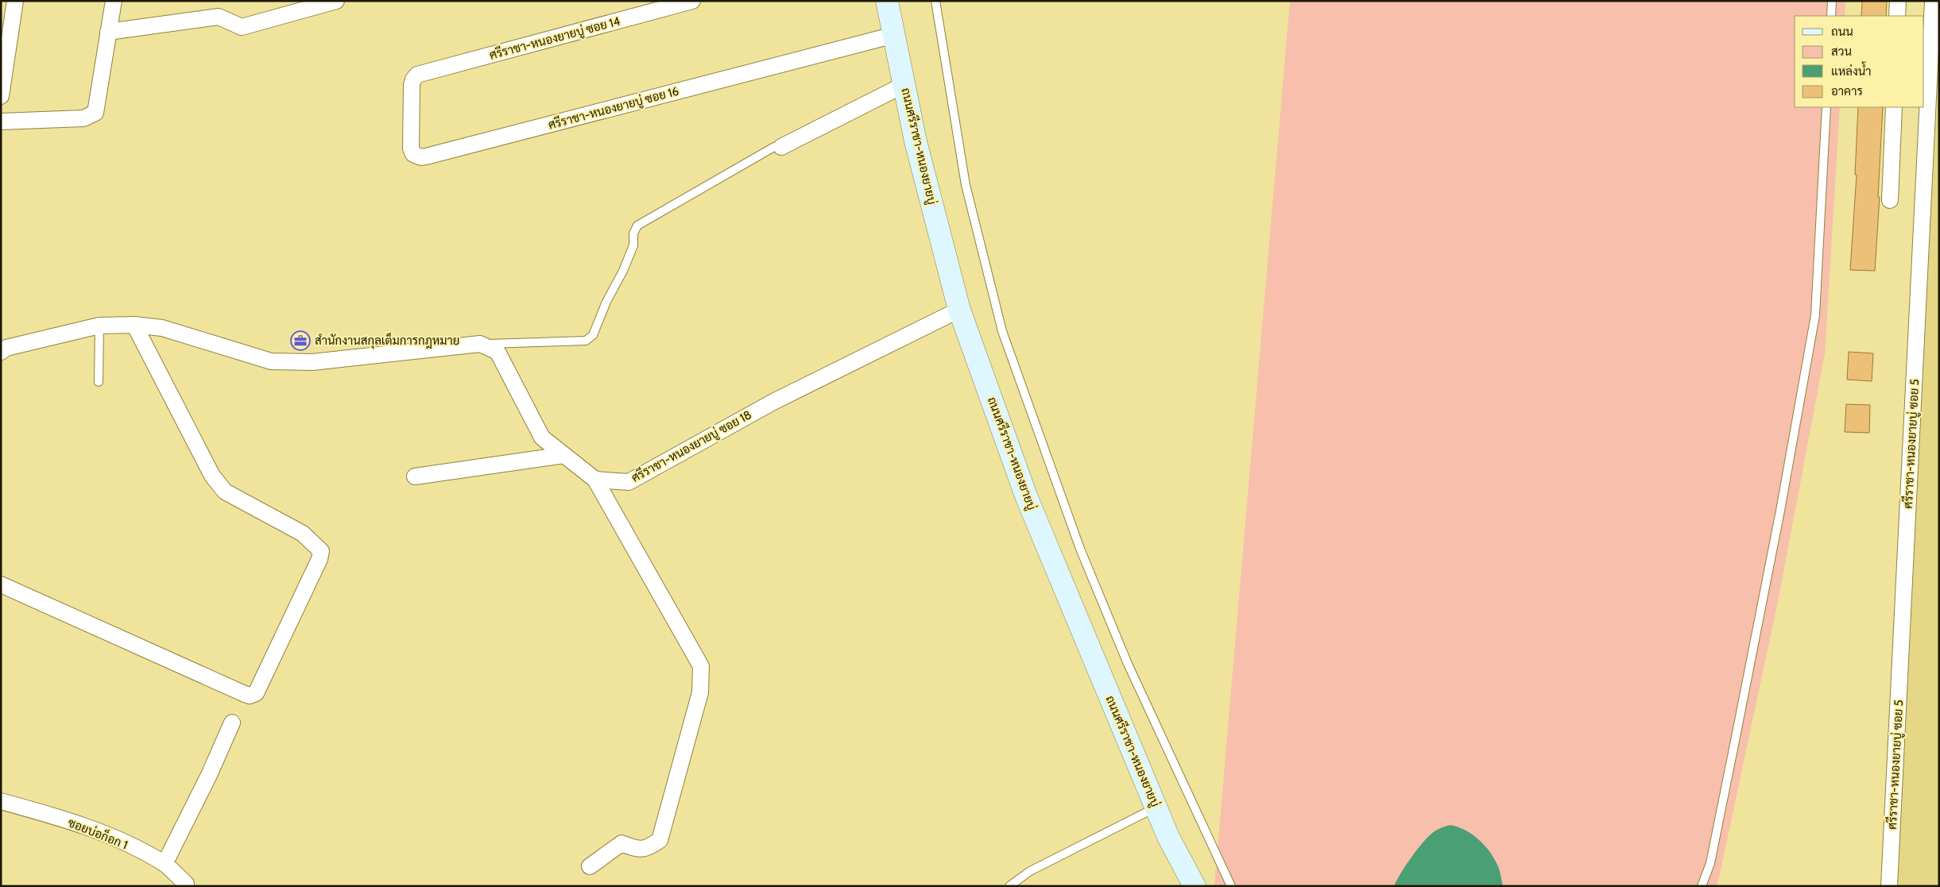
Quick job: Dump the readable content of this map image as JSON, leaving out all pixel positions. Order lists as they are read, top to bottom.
{
  "streets": {
    "main road": ["ถนนศรีราชา-หนองยายบู่"],
    "street": [
      "ศรีราชา-หนองยายบู่ ซอย 14",
      "ศรีราชา-หนองยายบู่ ซอย 16",
      "ศรีราชา-หนองยายบู่ ซอย 5",
      "ศรีราชา-หนองยายบู่ ซอย 18",
      "ซอยบ่อก็อก 1"
    ]
  },
  "crossings": [
    ["ศรีราชา-หนองยายบู่ ซอย 14", "ศรีราชา-หนองยายบู่ ซอย 16"],
    ["ศรีราชา-หนองยายบู่ ซอย 16", "ถนนศรีราชา-หนองยายบู่"],
    ["ถนนศรีราชา-หนองยายบู่", "ศรีราชา-หนองยายบู่ ซอย 18"]
  ],
  "places": {
    "office": ["สำนักงานสกุลเต็มการกฎหมาย"]
  },
  "legend": [
    "ถนน",
    "สวน",
    "แหล่งน้ำ",
    "อาคาร"
  ]
}
